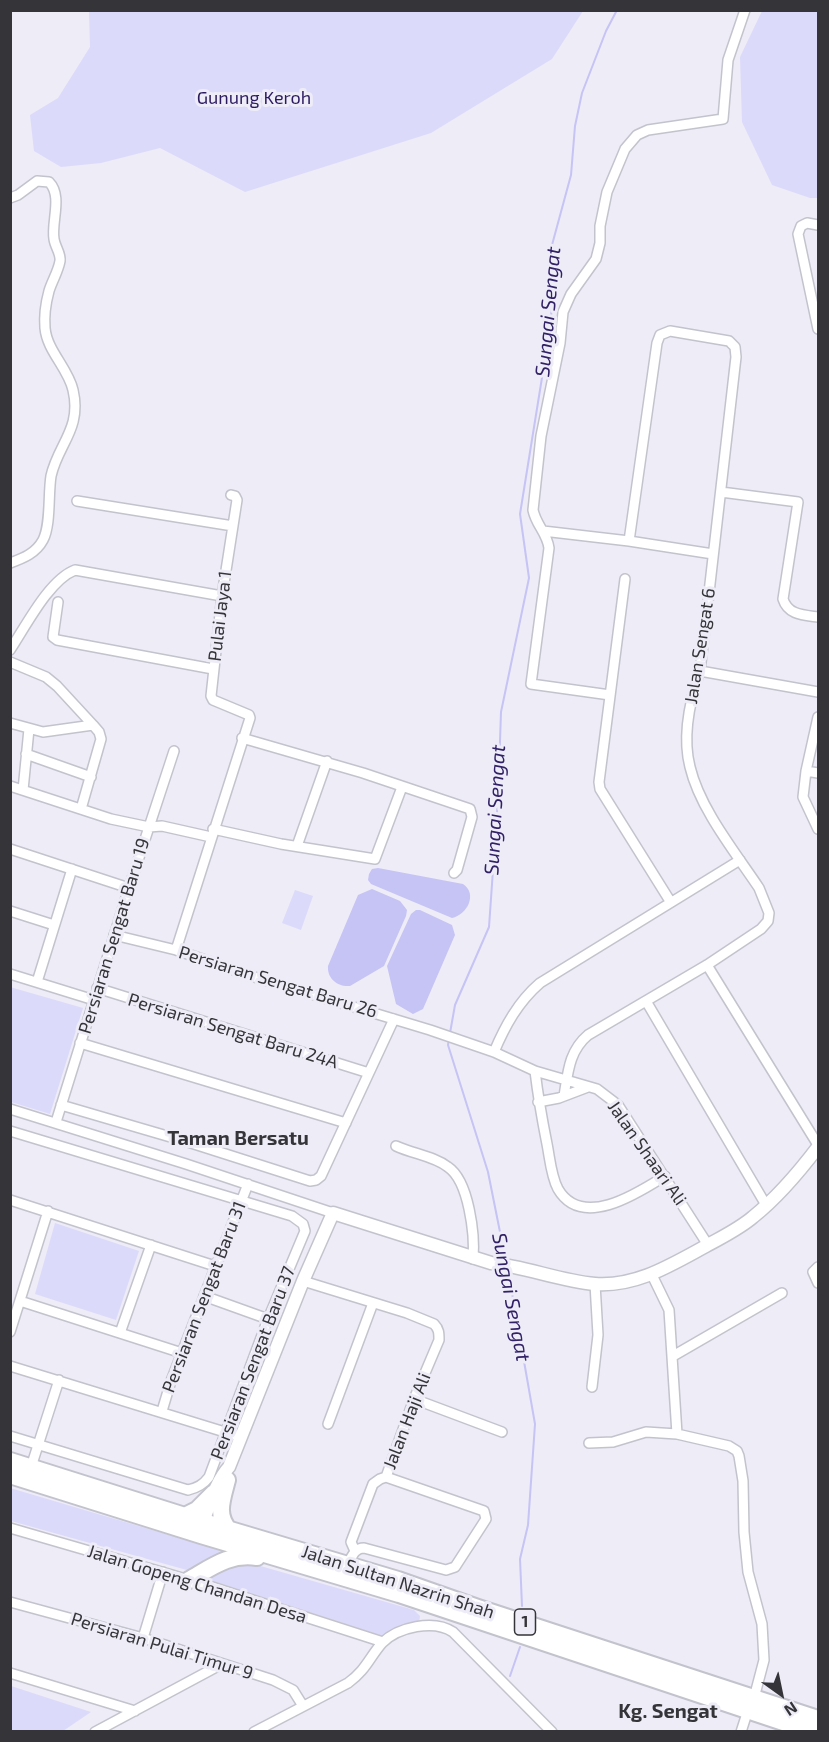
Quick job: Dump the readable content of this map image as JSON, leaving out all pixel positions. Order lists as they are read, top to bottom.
{
  "streets": {
    "highway": ["Jalan Sultan Nazrin Shah", "1"],
    "street": [
      "Pulai Jaya 1",
      "Jalan Sengat 6",
      "Persiaran Sengat Baru 19",
      "Persiaran Sengat Baru 26",
      "Persiaran Sengat Baru 24A",
      "Jalan Shaari Ali",
      "Persiaran Sengat Baru 31",
      "Persiaran Sengat Baru 37",
      "Jalan Haji Ali",
      "Jalan Gopeng Chandan Desa",
      "Persiaran Pulai Timur 9"
    ]
  },
  "crossings": [
    ["Persiaran Sengat Baru 19", "Persiaran Sengat Baru 26"],
    ["Persiaran Sengat Baru 19", "Persiaran Sengat Baru 24A"],
    ["Persiaran Sengat Baru 26", "Jalan Shaari Ali"],
    ["Persiaran Sengat Baru 31", "Persiaran Sengat Baru 37"],
    ["Jalan Haji Ali", "Jalan Sultan Nazrin Shah"]
  ],
  "districts": ["Taman Bersatu", "Kg. Sengat"],
  "water": ["Sungai Sengat"],
  "parks": ["Gunung Keroh"],
  "north": "bottom right"
}
